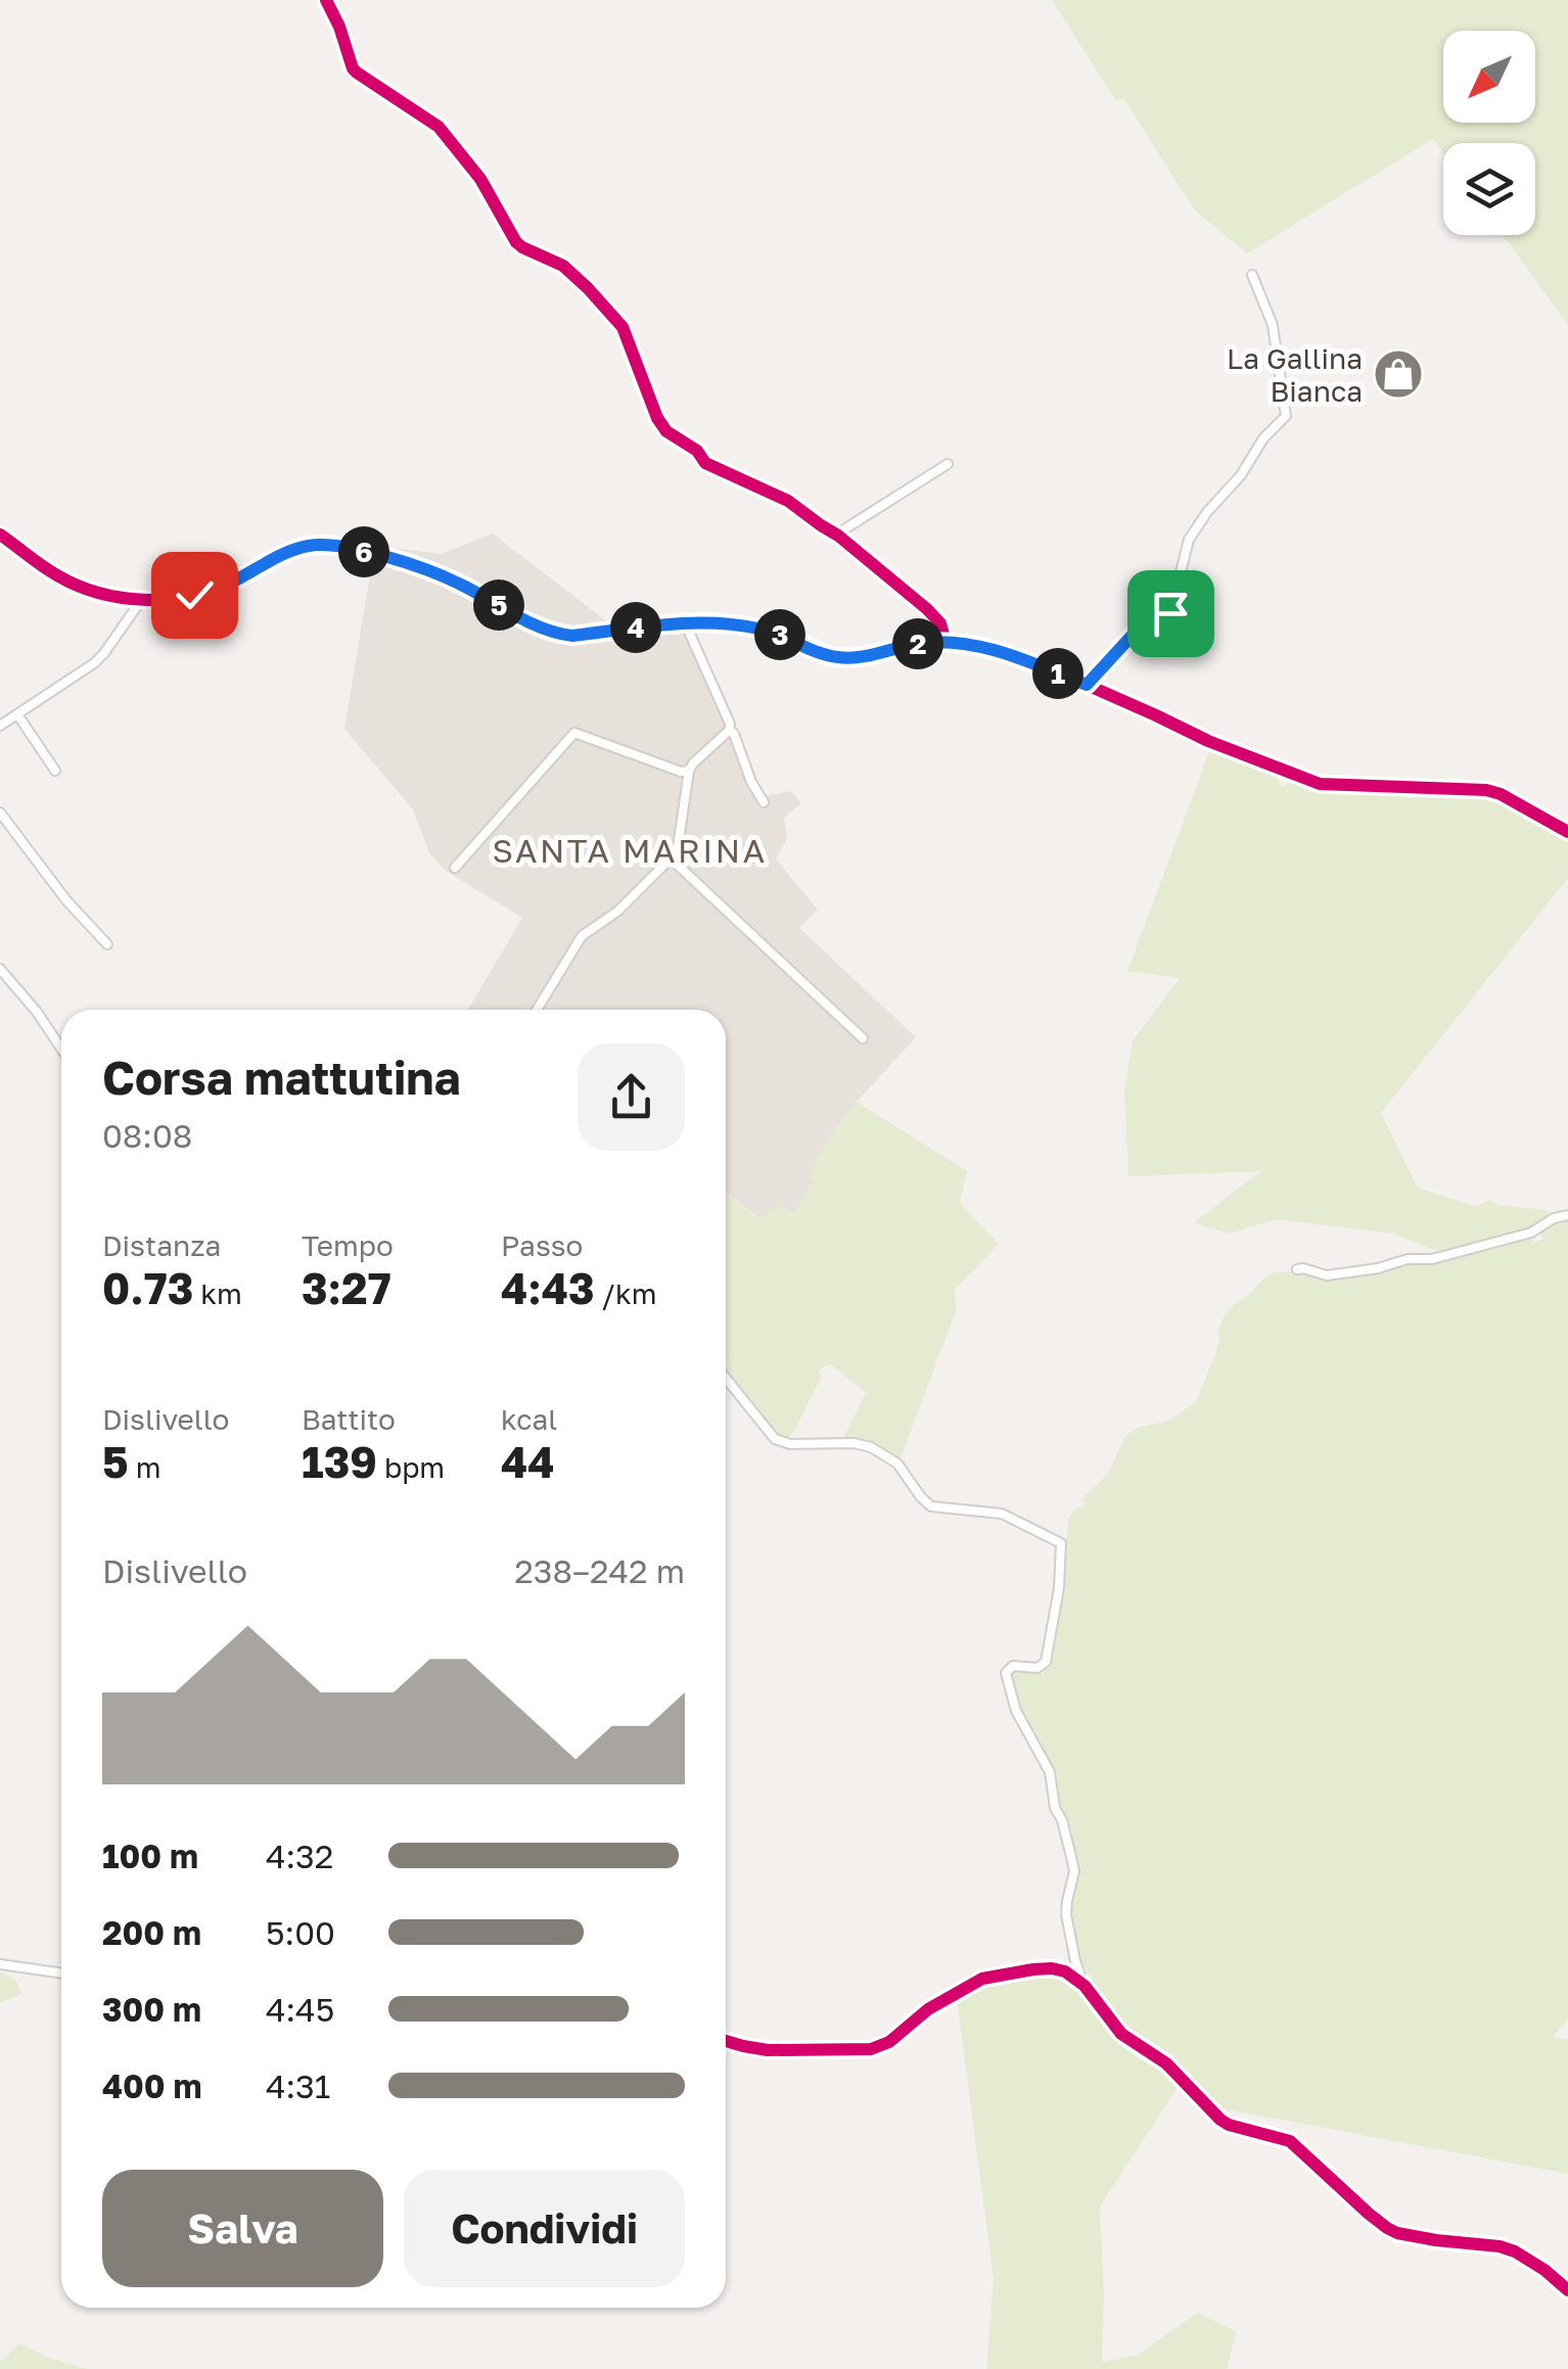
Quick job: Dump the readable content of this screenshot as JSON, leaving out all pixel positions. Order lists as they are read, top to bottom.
{
  "districts": ["SANTA MARINA"],
  "places": {
    "shop": ["La Gallina Bianca"]
  },
  "north": "bottom left",
  "page": {
    "pins": [
      "6",
      "5",
      "4",
      "3",
      "2",
      "1"
    ],
    "heading": ["Corsa mattutina", "08:08"],
    "stats": [
      ["Distanza", "0.73 km"],
      ["Tempo", "3:27"],
      ["Passo", "4:43 /km"],
      ["Dislivello", "5 m"],
      ["Battito", "139 bpm"],
      ["kcal", "44"]
    ],
    "chart": ["Dislivello", "238–242 m"],
    "list": [
      {
        "name": "100 m",
        "note": "4:32"
      },
      {
        "name": "200 m",
        "note": "5:00"
      },
      {
        "name": "300 m",
        "note": "4:45"
      },
      {
        "name": "400 m",
        "note": "4:31"
      }
    ],
    "buttons": ["Salva", "Condividi"]
  }
}
